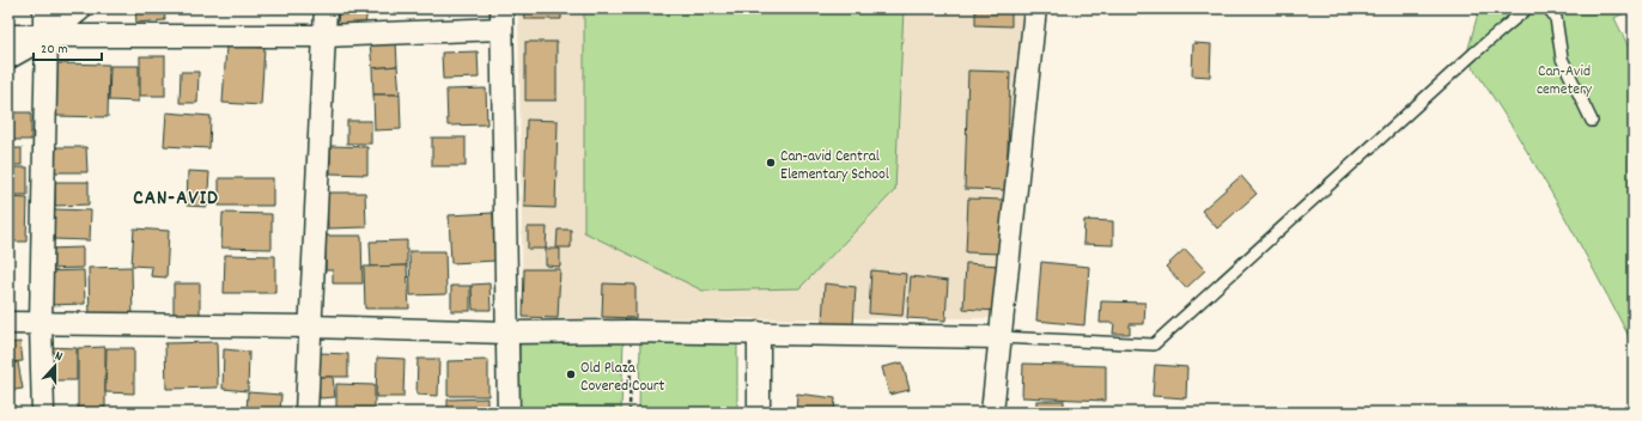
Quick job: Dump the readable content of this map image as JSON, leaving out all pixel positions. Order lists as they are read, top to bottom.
{
  "districts": ["CAN-AVID"],
  "parks": ["Can-Avid cemetery"],
  "places": ["Can-avid Central Elementary School", "Old Plaza Covered Court"],
  "scale_bar": "20 m",
  "north": "top"
}
